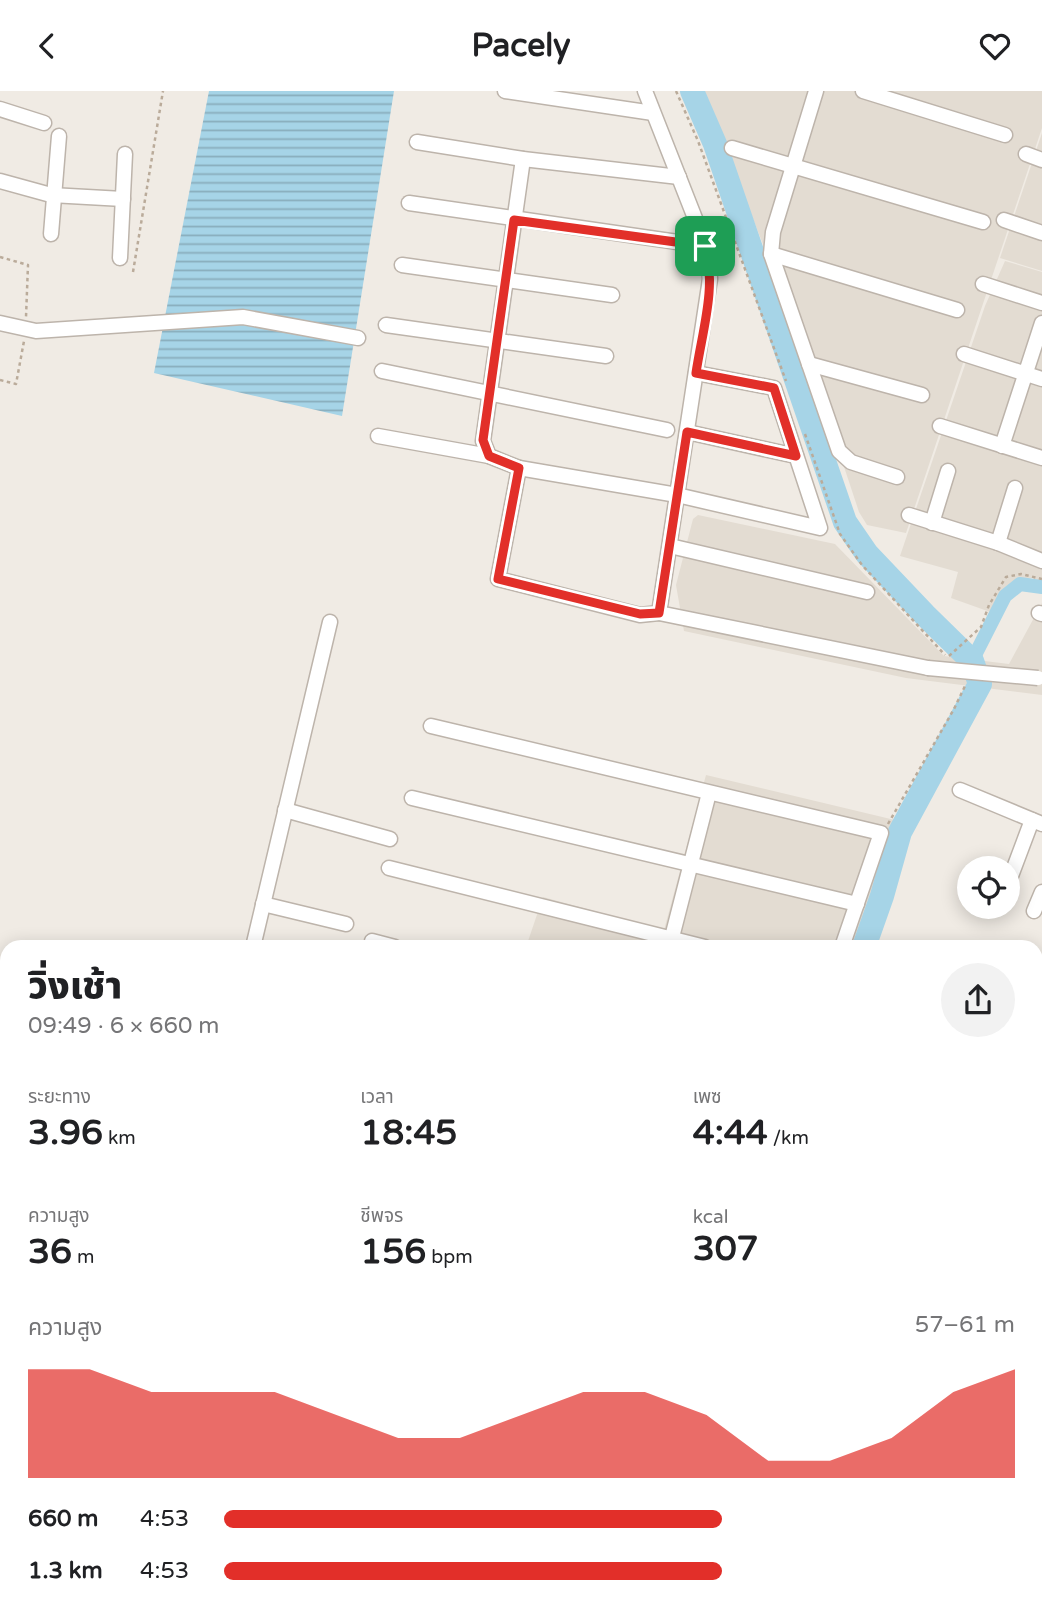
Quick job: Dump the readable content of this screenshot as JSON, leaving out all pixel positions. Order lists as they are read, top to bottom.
{
  "page": {
    "header": "Pacely",
    "heading": ["วิ่งเช้า", "09:49 · 6 × 660 m"],
    "stats": [
      ["ระยะทาง", "3.96 km"],
      ["เวลา", "18:45"],
      ["เพซ", "4:44 /km"],
      ["ความสูง", "36 m"],
      ["ชีพจร", "156 bpm"],
      ["kcal", "307"]
    ],
    "chart": ["ความสูง", "57–61 m"],
    "list": [
      {
        "name": "660 m",
        "note": "4:53"
      },
      {
        "name": "1.3 km",
        "note": "4:53"
      }
    ]
  }
}
